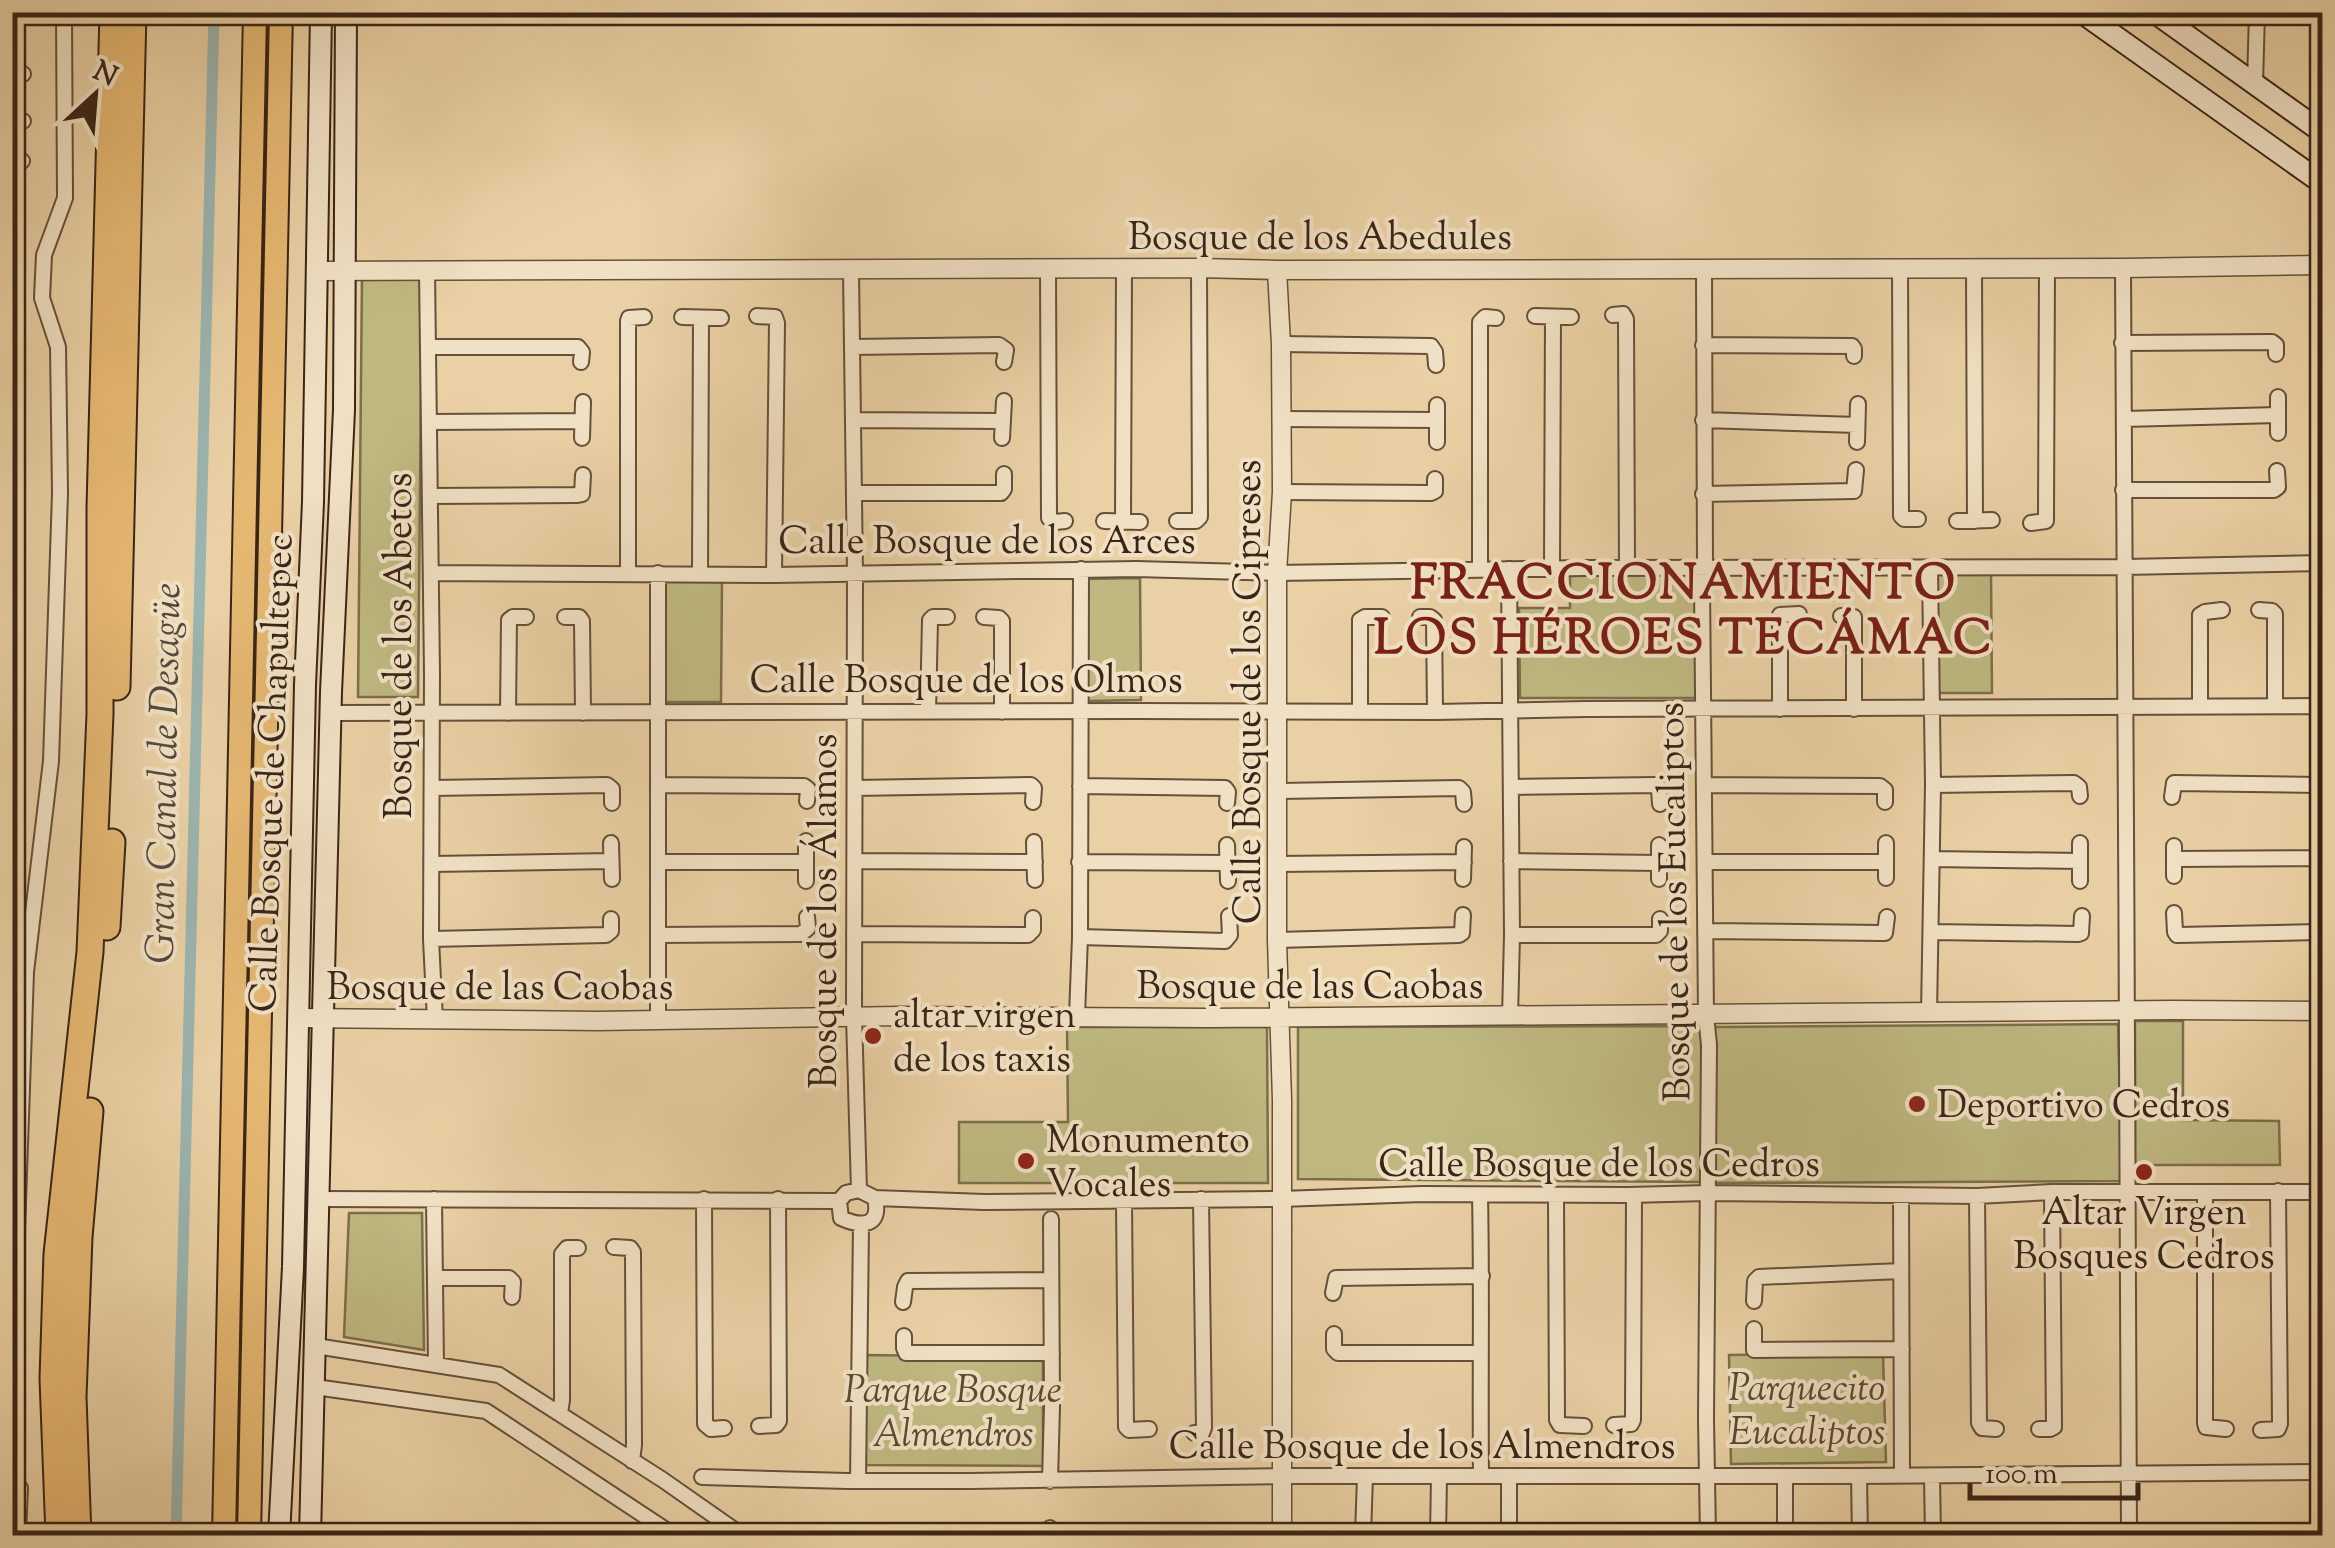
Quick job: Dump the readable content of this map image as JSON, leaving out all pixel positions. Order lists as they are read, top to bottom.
{
  "streets": {
    "main road": ["Calle Bosque de Chapultepec"],
    "street": [
      "Bosque de los Abedules",
      "Calle Bosque de los Arces",
      "Bosque de los Abetos",
      "Calle Bosque de los Olmos",
      "Calle Bosque de los Cipreses",
      "Bosque de los Eucaliptos",
      "Bosque de los Álamos",
      "Bosque de las Caobas",
      "Calle Bosque de los Cedros",
      "Calle Bosque de los Almendros"
    ]
  },
  "crossings": [
    ["Bosque de los Abedules", "Bosque de los Abetos"],
    ["Bosque de los Abedules", "Calle Bosque de los Cipreses"],
    ["Bosque de los Abedules", "Calle Bosque de Chapultepec"],
    ["Bosque de los Abedules", "Bosque de los Eucaliptos"],
    ["Bosque de los Abedules", "Bosque de los Álamos"],
    ["Calle Bosque de los Arces", "Bosque de los Abetos"],
    ["Calle Bosque de los Arces", "Calle Bosque de los Cipreses"],
    ["Calle Bosque de los Arces", "Bosque de los Eucaliptos"],
    ["Calle Bosque de los Arces", "Bosque de los Álamos"],
    ["Bosque de los Abetos", "Calle Bosque de los Olmos"],
    ["Bosque de los Abetos", "Bosque de las Caobas"],
    ["Calle Bosque de los Olmos", "Calle Bosque de los Cipreses"],
    ["Calle Bosque de los Olmos", "Calle Bosque de Chapultepec"],
    ["Calle Bosque de los Olmos", "Bosque de los Eucaliptos"],
    ["Calle Bosque de los Olmos", "Bosque de los Álamos"],
    ["Calle Bosque de los Cipreses", "Bosque de las Caobas"],
    ["Calle Bosque de los Cipreses", "Calle Bosque de los Cedros"],
    ["Calle Bosque de los Cipreses", "Calle Bosque de los Almendros"],
    ["Calle Bosque de Chapultepec", "Bosque de las Caobas"],
    ["Bosque de los Eucaliptos", "Bosque de las Caobas"],
    ["Bosque de los Eucaliptos", "Calle Bosque de los Cedros"],
    ["Bosque de los Eucaliptos", "Calle Bosque de los Almendros"],
    ["Bosque de los Álamos", "Bosque de las Caobas"],
    ["Bosque de los Álamos", "Calle Bosque de los Cedros"]
  ],
  "districts": ["FRACCIONAMIENTO LOS HÉROES TECÁMAC"],
  "water": ["Gran Canal de Desagüe"],
  "parks": ["Parquecito Eucaliptos", "Parque Bosque Almendros"],
  "places": [
    "altar virgen de los taxis",
    "Deportivo Cedros",
    "Monumento Vocales",
    "Altar Virgen Bosques Cedros"
  ],
  "scale_bar": "100 m",
  "north": "top right"
}
